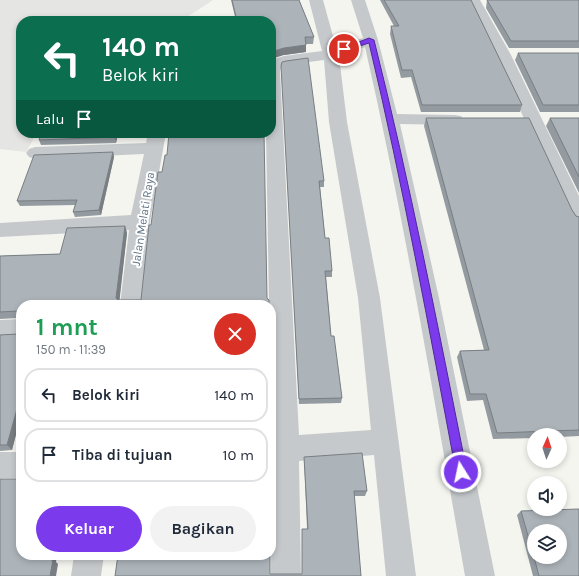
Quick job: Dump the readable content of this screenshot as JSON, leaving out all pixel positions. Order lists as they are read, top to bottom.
{
  "streets": {
    "street": ["Jalan Melati Raya"]
  },
  "north": "top",
  "page": {
    "turn": ["140 m", "Belok kiri"],
    "then": "Lalu",
    "heading": ["1 mnt", "150 m · 11:39"],
    "list": [
      {
        "name": "Belok kiri",
        "value": "140 m"
      },
      {
        "name": "Tiba di tujuan",
        "value": "10 m"
      }
    ],
    "buttons": ["Keluar", "Bagikan"]
  }
}
